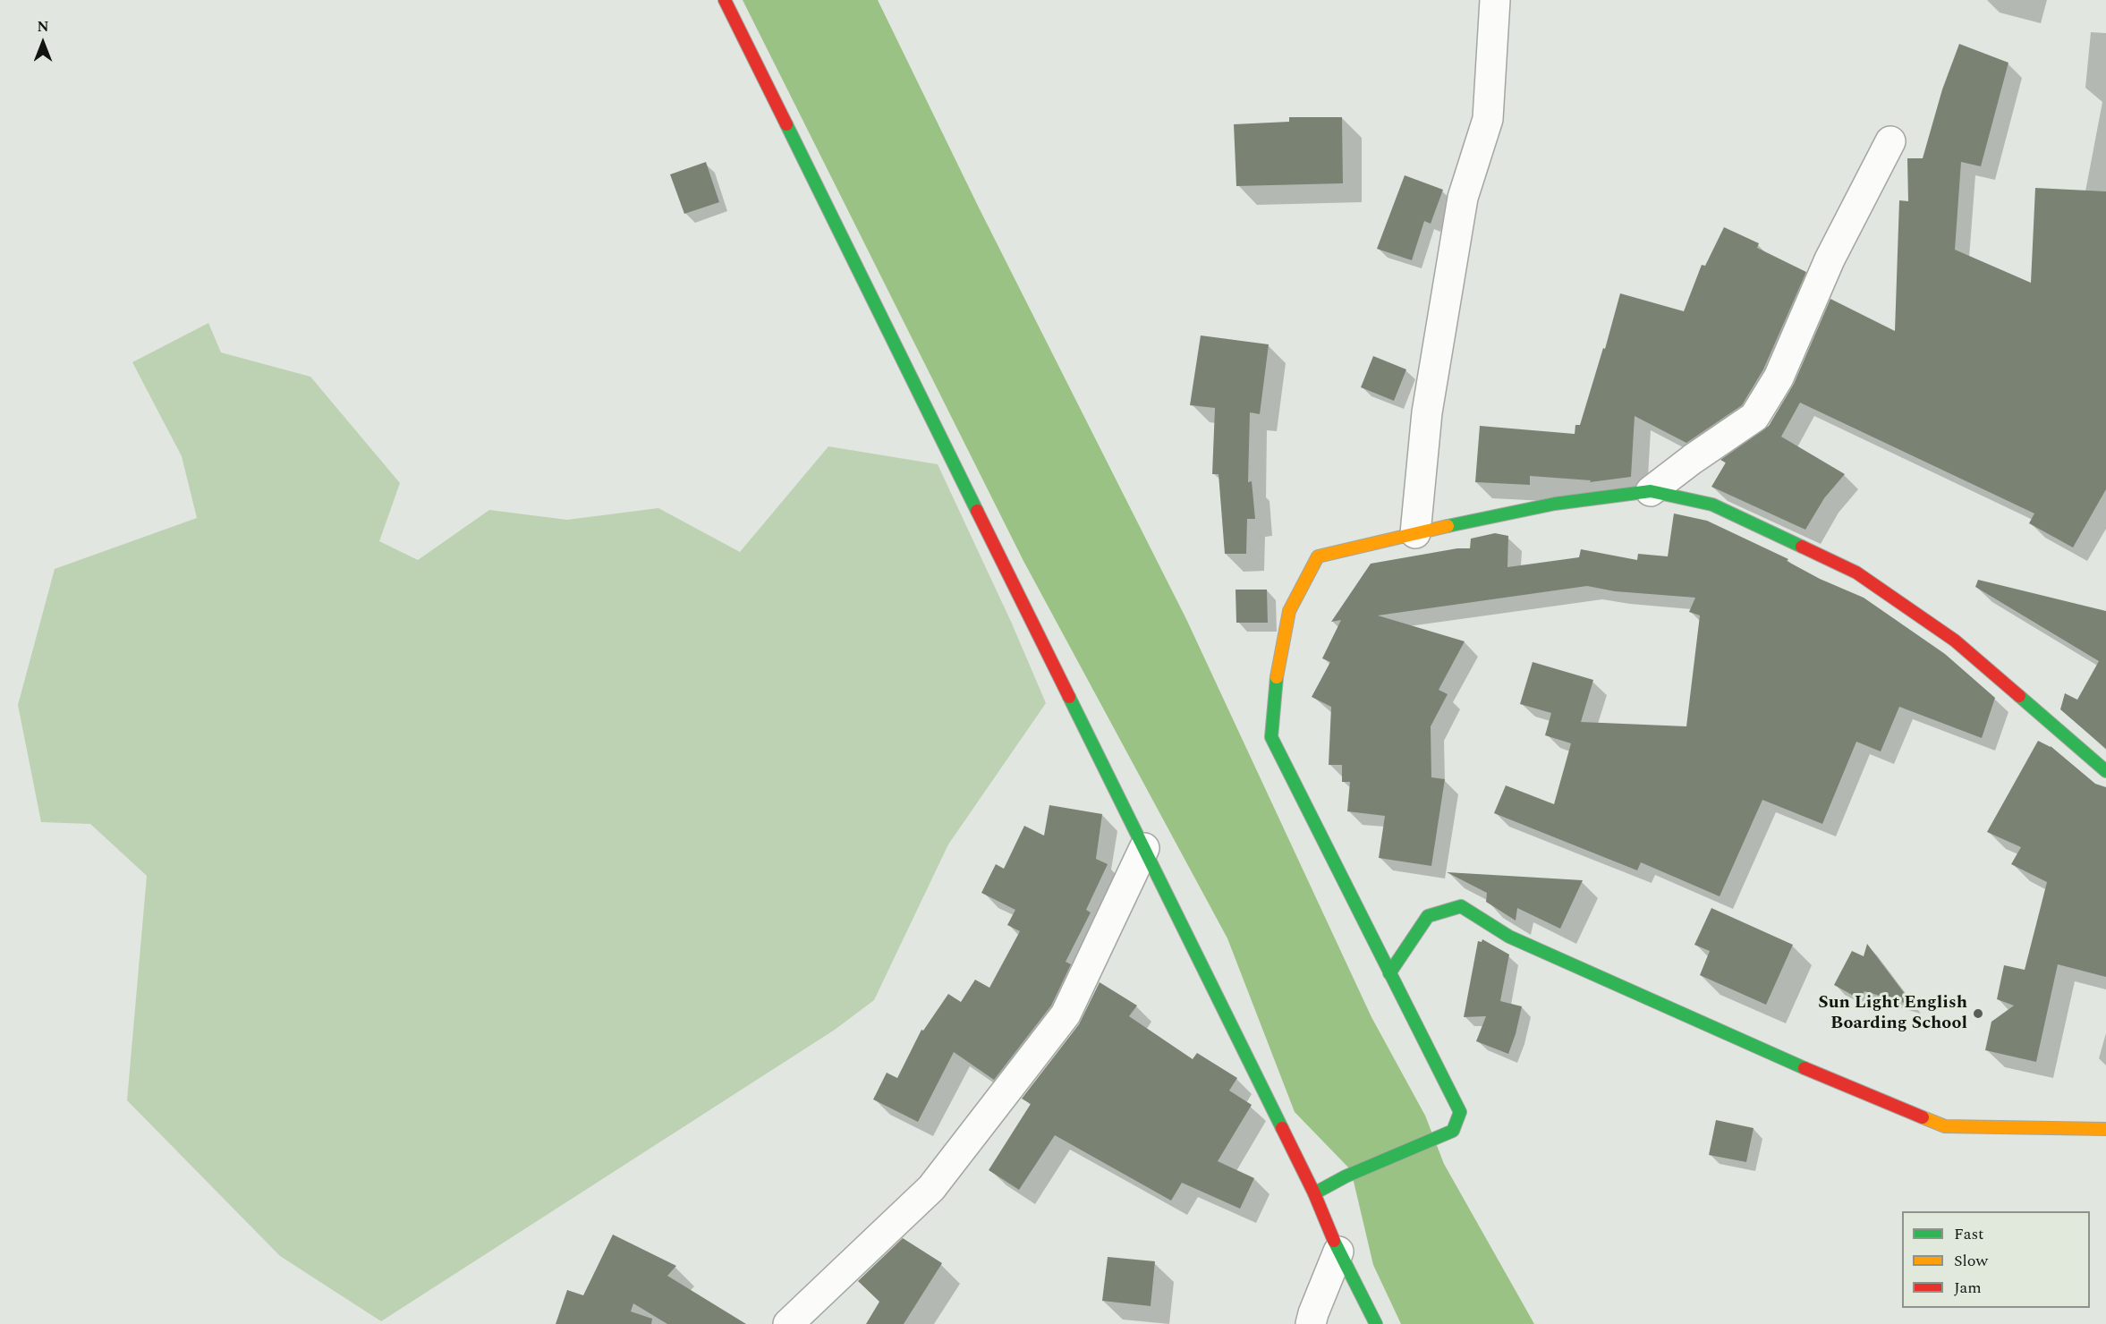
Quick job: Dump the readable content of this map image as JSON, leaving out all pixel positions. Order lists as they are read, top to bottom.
{
  "places": ["Sun Light English Boarding School"],
  "legend": ["Fast", "Slow", "Jam"],
  "north": "top"
}
